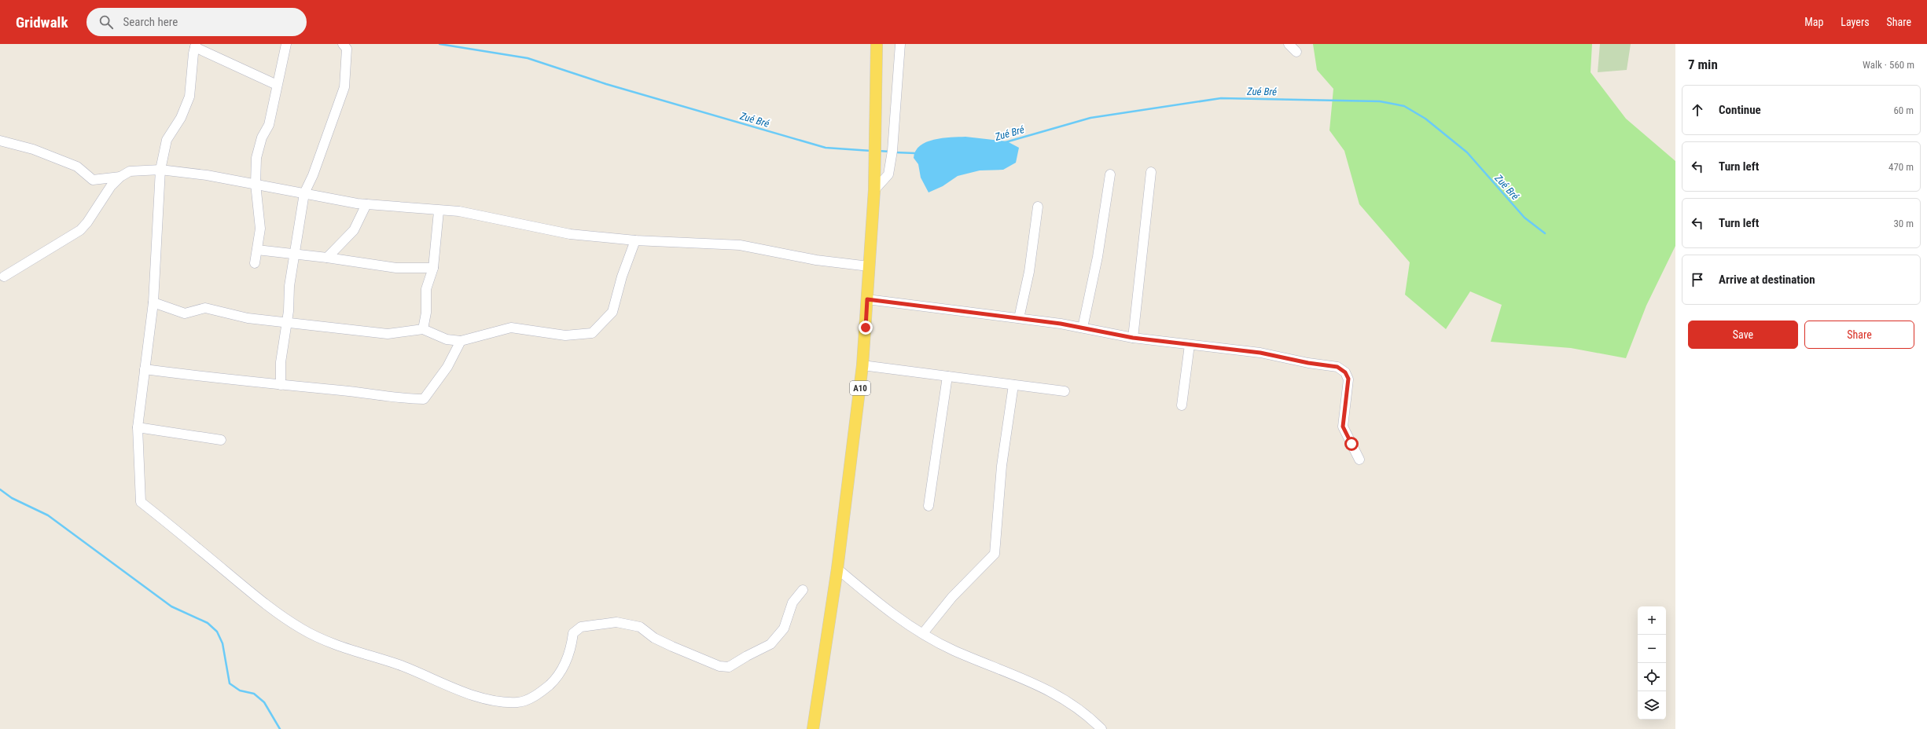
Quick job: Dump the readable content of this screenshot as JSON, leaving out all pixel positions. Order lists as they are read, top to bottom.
{
  "streets": {
    "main road": ["A10"]
  },
  "water": ["Zué Bré"],
  "page": {
    "header": "Gridwalk",
    "search": "Search here",
    "nav": ["Map", "Layers", "Share"],
    "heading": ["7 min", "Walk · 560 m"],
    "list": [
      ["Continue", "60 m"],
      ["Turn left", "470 m"],
      ["Turn left", "30 m"],
      "Arrive at destination"
    ],
    "buttons": ["Save", "Share"],
    "map_buttons": ["+", "−"]
  }
}
